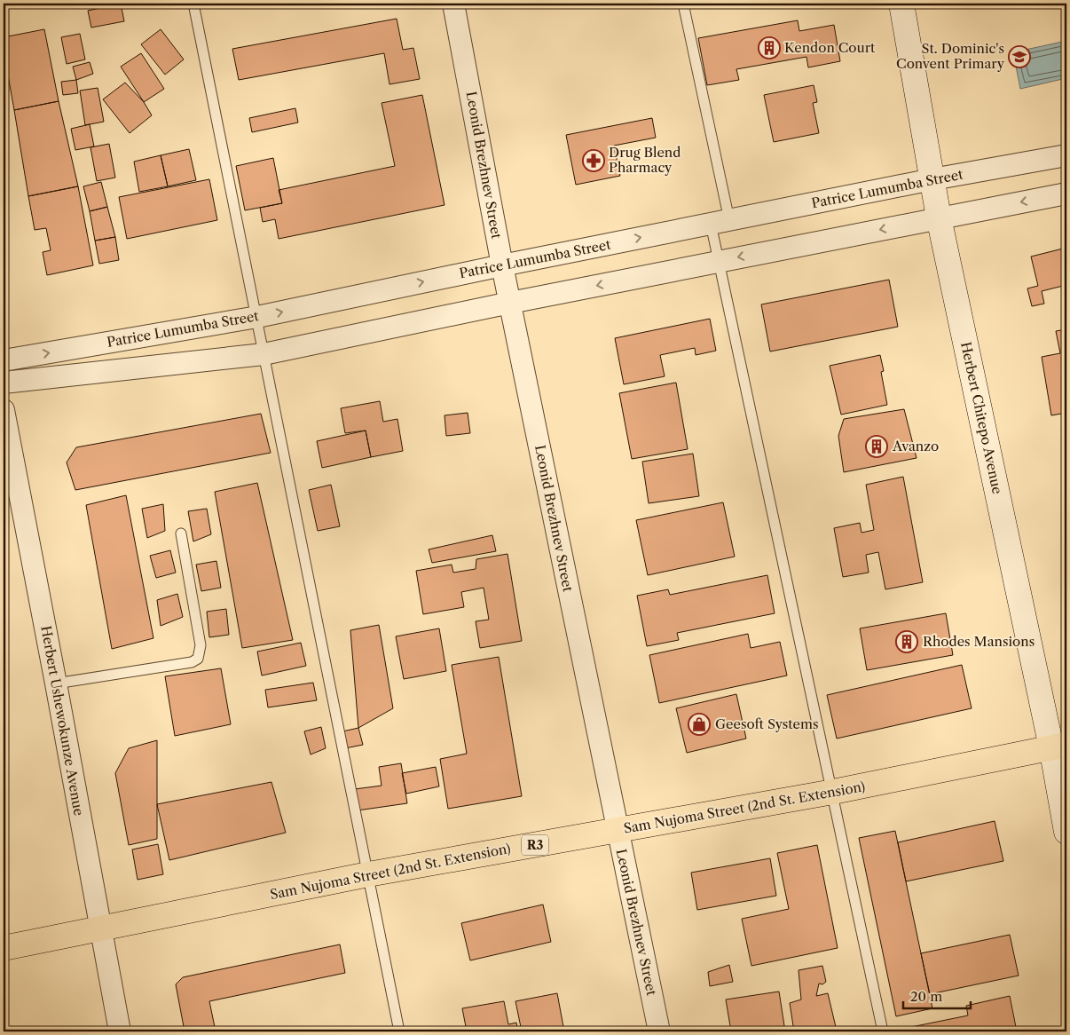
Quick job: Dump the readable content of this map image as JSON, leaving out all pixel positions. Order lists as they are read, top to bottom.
{
  "streets": {
    "highway": ["Sam Nujoma Street (2nd St. Extension)", "R3"],
    "main road": ["Herbert Chitepo Avenue"],
    "street": ["Leonid Brezhnev Street", "Patrice Lumumba Street", "Herbert Ushewokunze Avenue"]
  },
  "crossings": [
    ["Leonid Brezhnev Street", "Patrice Lumumba Street"],
    ["Leonid Brezhnev Street", "Sam Nujoma Street (2nd St. Extension)"],
    ["Patrice Lumumba Street", "Herbert Chitepo Avenue"],
    ["Herbert Chitepo Avenue", "Sam Nujoma Street (2nd St. Extension)"],
    ["Herbert Ushewokunze Avenue", "Sam Nujoma Street (2nd St. Extension)"]
  ],
  "places": {
    "building": ["Kendon Court", "Avanzo", "Rhodes Mansions"],
    "school or university": ["St. Dominic's Convent Primary"],
    "pharmacy": ["Drug Blend Pharmacy"],
    "shop": ["Geesoft Systems"]
  },
  "scale_bar": "20 m"
}
